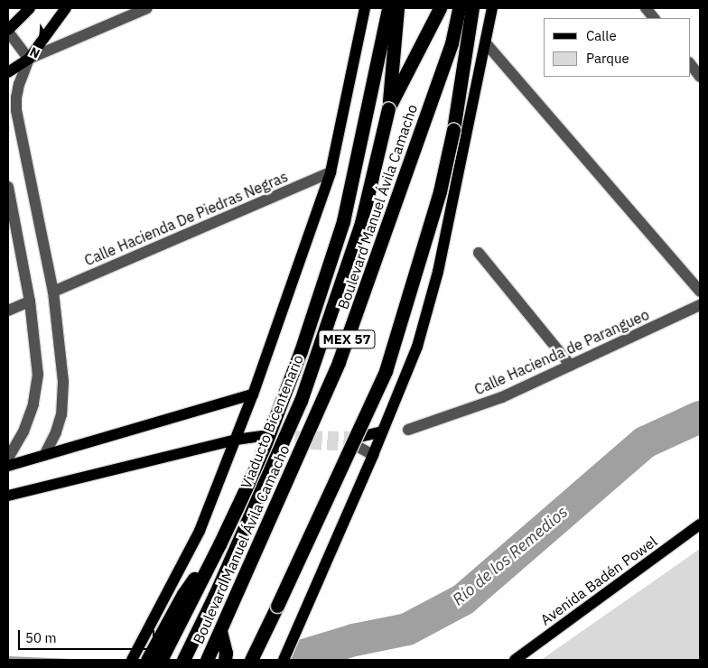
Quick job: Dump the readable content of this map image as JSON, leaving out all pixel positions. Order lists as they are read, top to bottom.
{
  "streets": {
    "highway": ["Boulevard Manuel Ávila Camacho", "MEX 57", "Viaducto Bicentenario"],
    "main road": ["Avenida Badén Powel"],
    "street": ["Calle Hacienda De Piedras Negras", "Calle Hacienda de Parangueo"]
  },
  "water": ["Río de los Remedios"],
  "legend": ["Calle", "Parque"],
  "scale_bar": "50 m",
  "north": "bottom left"
}
